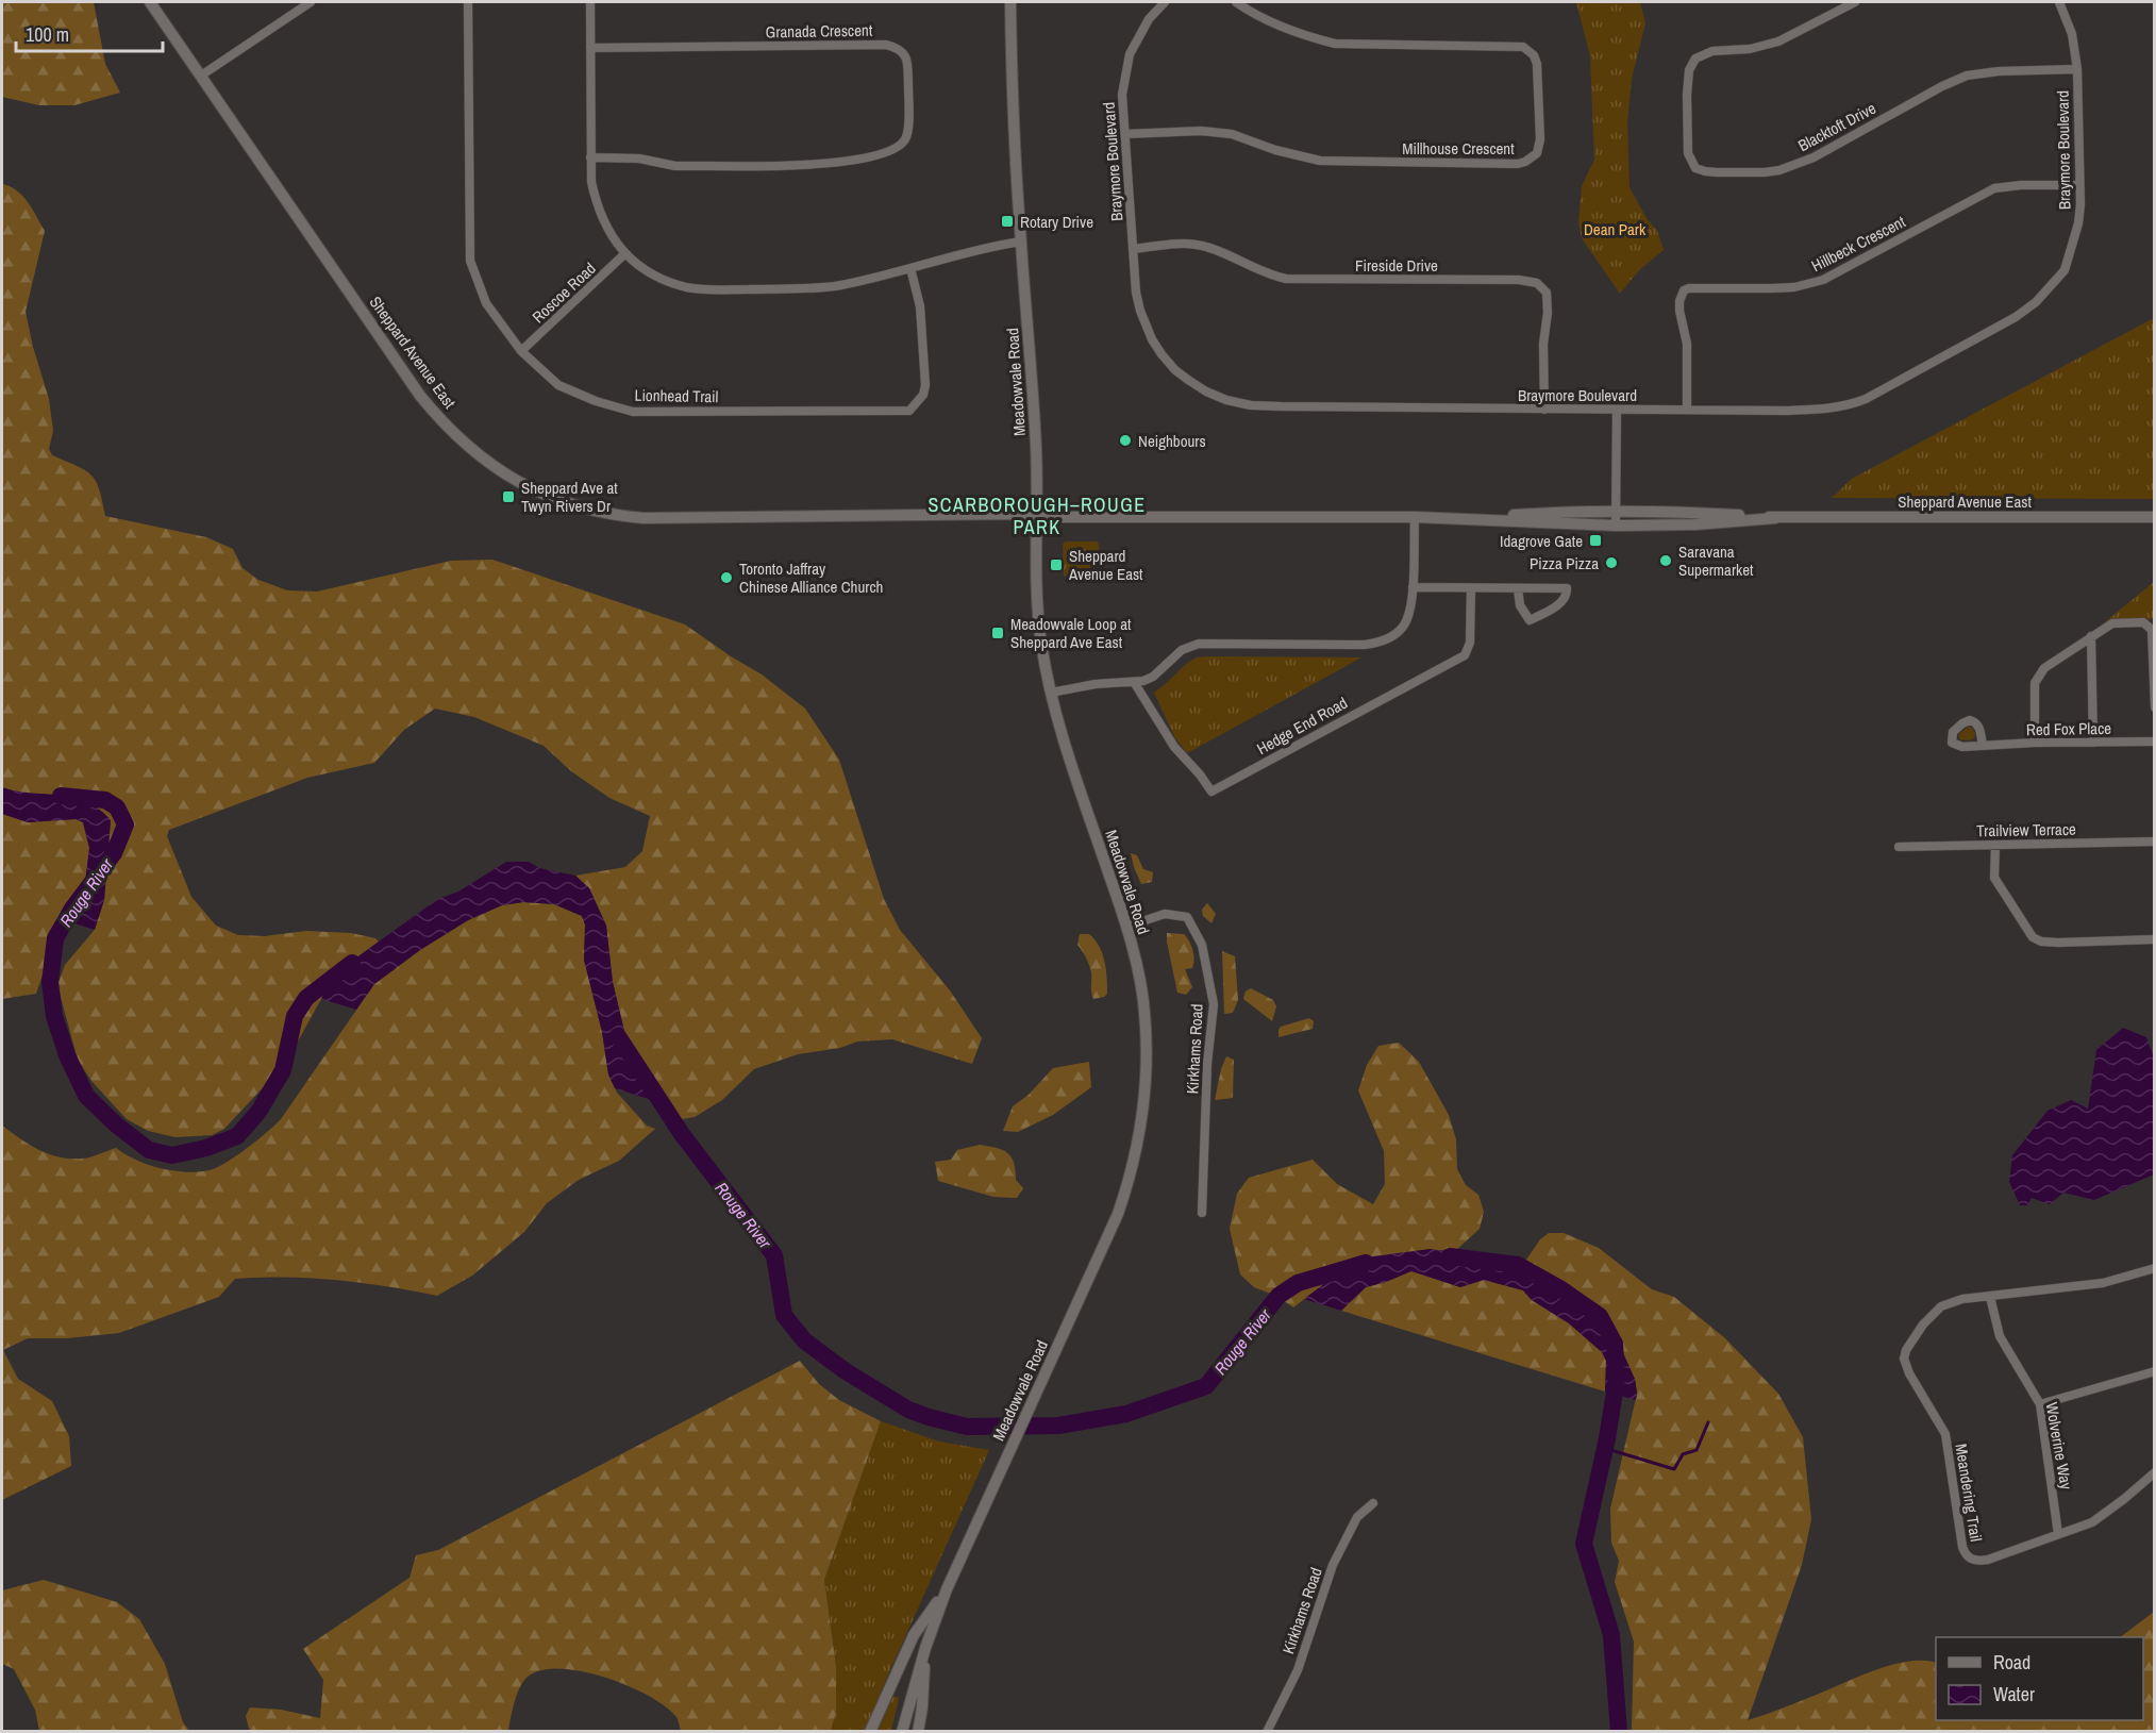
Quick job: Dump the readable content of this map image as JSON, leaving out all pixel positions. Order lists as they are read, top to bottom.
{
  "streets": {
    "main road": ["Sheppard Avenue East", "Meadowvale Road"],
    "street": [
      "Granada Crescent",
      "Blacktoft Drive",
      "Millhouse Crescent",
      "Braymore Boulevard",
      "Hillbeck Crescent",
      "Fireside Drive",
      "Roscoe Road",
      "Lionhead Trail",
      "Hedge End Road",
      "Red Fox Place",
      "Trailview Terrace",
      "Kirkhams Road",
      "Wolverine Way",
      "Meandering Trail"
    ]
  },
  "crossings": [
    ["Blacktoft Drive", "Braymore Boulevard"],
    ["Millhouse Crescent", "Braymore Boulevard"],
    ["Braymore Boulevard", "Hillbeck Crescent"],
    ["Braymore Boulevard", "Fireside Drive"],
    ["Roscoe Road", "Lionhead Trail"],
    ["Sheppard Avenue East", "Meadowvale Road"],
    ["Meadowvale Road", "Kirkhams Road"],
    ["Wolverine Way", "Meandering Trail"]
  ],
  "districts": ["SCARBOROUGH–ROUGE PARK"],
  "water": ["Rouge River"],
  "parks": ["Dean Park"],
  "places": {
    "transit": [
      "Rotary Drive",
      "Sheppard Ave at Twyn Rivers Dr",
      "Idagrove Gate",
      "Sheppard Avenue East",
      "Meadowvale Loop at Sheppard Ave East"
    ],
    "other": [
      "Neighbours",
      "Saravana Supermarket",
      "Pizza Pizza",
      "Toronto Jaffray Chinese Alliance Church"
    ]
  },
  "legend": ["Road", "Water"],
  "scale_bar": "100 m"
}
